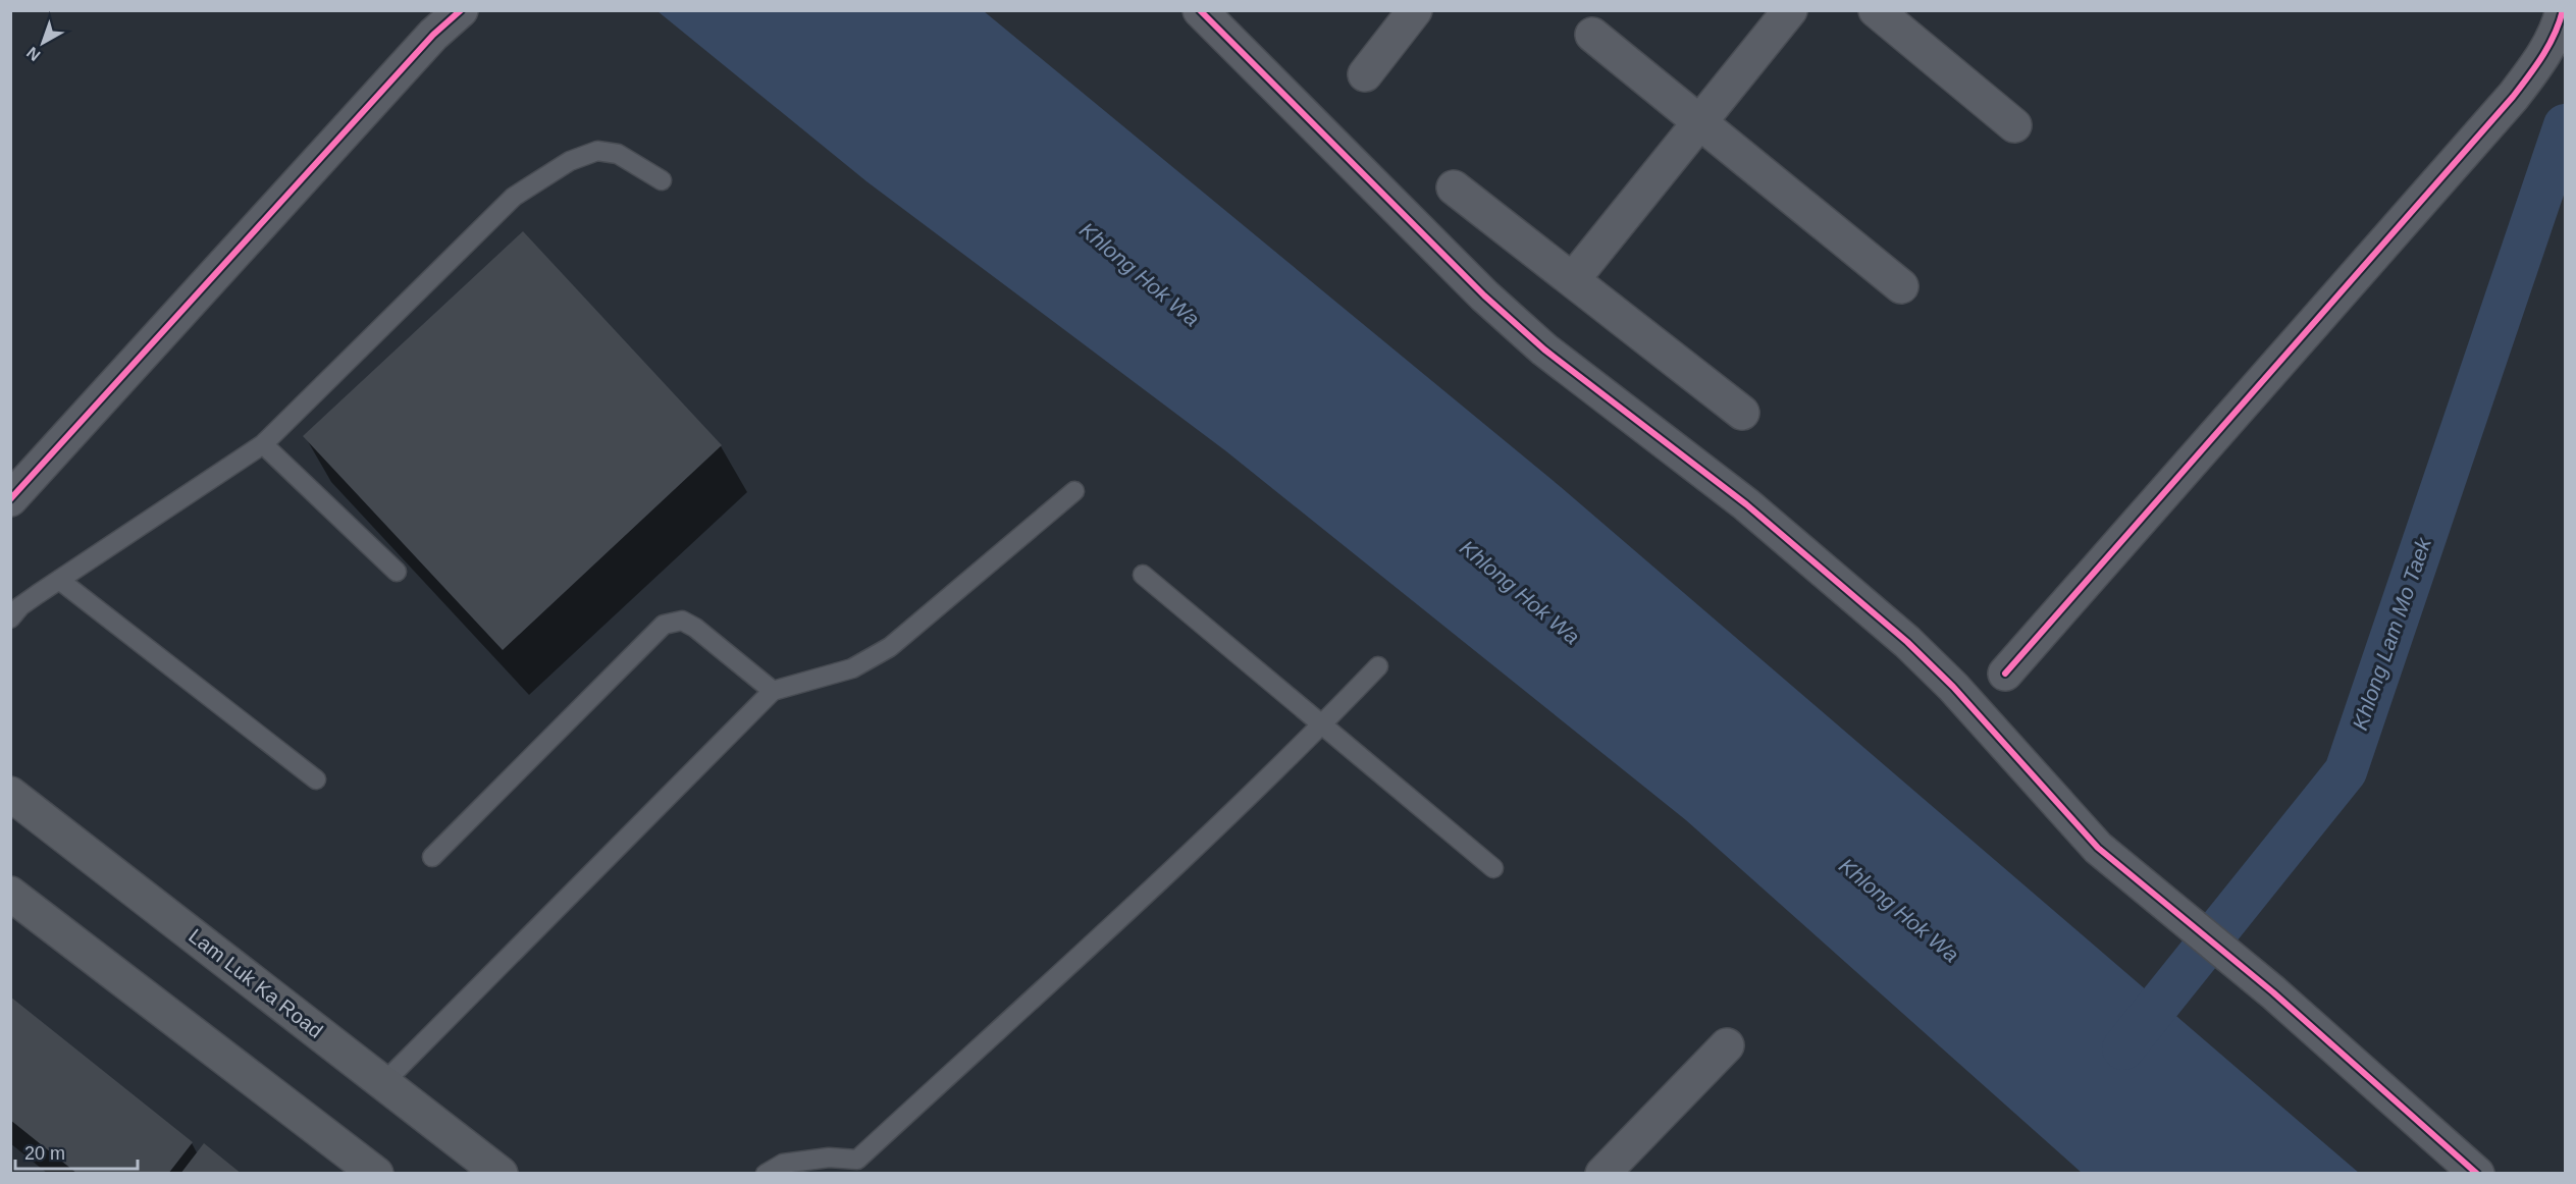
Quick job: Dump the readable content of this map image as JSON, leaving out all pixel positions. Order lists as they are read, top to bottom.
{
  "streets": {
    "main road": ["Lam Luk Ka Road"]
  },
  "water": ["Khlong Hok Wa", "Khlong Lam Mo Taek"],
  "scale_bar": "20 m",
  "north": "bottom left"
}
